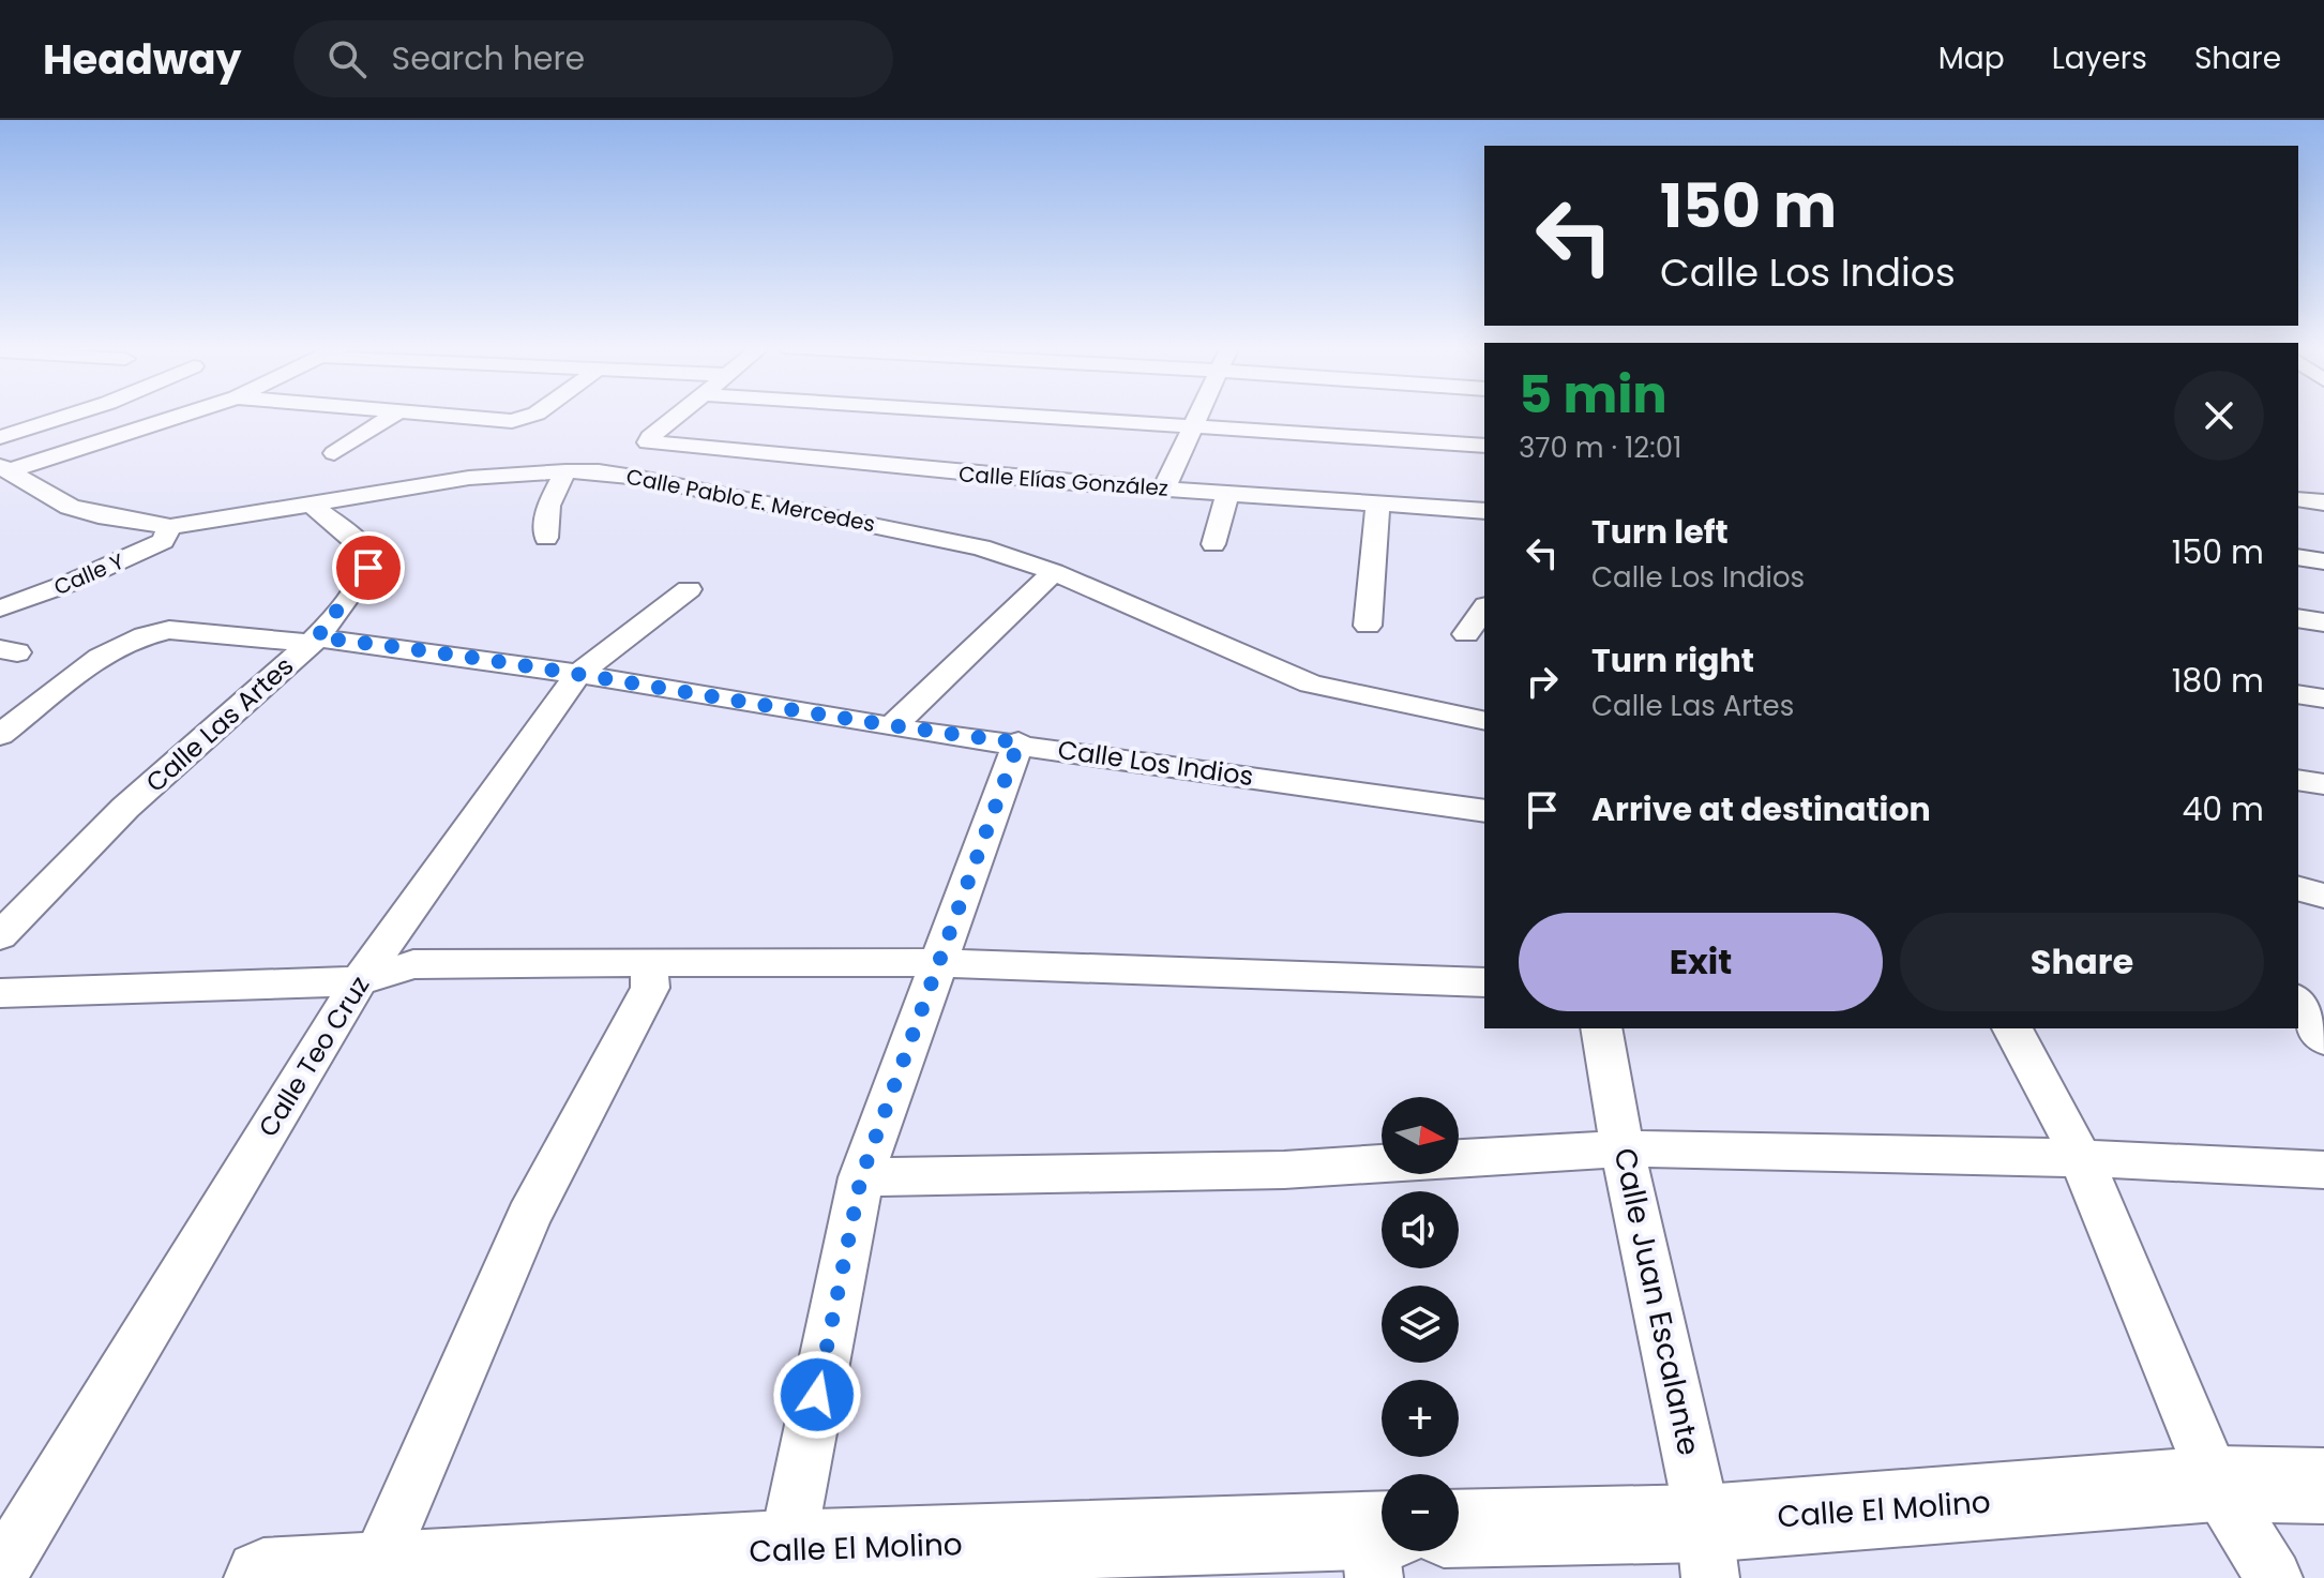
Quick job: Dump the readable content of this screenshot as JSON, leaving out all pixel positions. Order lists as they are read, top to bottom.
{
  "streets": {
    "street": [
      "Calle Elías González",
      "Calle Pablo E. Mercedes",
      "Calle Y",
      "Calle Las Artes",
      "Calle Los Indios",
      "Calle Teo Cruz",
      "Calle Juan Escalante",
      "Calle El Molino"
    ]
  },
  "crossings": [
    ["Calle Pablo E. Mercedes", "Calle Y"],
    ["Calle Pablo E. Mercedes", "Calle Las Artes"],
    ["Calle Las Artes", "Calle Los Indios"],
    ["Calle Los Indios", "Calle Teo Cruz"],
    ["Calle Juan Escalante", "Calle El Molino"]
  ],
  "north": "right",
  "page": {
    "header": "Headway",
    "search": "Search here",
    "nav": ["Map", "Layers", "Share"],
    "turn": ["150 m", "Calle Los Indios"],
    "heading": ["5 min", "370 m · 12:01"],
    "list": [
      {
        "name": "Turn left",
        "note": "Calle Los Indios",
        "value": "150 m"
      },
      {
        "name": "Turn right",
        "note": "Calle Las Artes",
        "value": "180 m"
      },
      {
        "name": "Arrive at destination",
        "value": "40 m"
      }
    ],
    "buttons": ["Exit", "Share"],
    "map_buttons": ["+", "−"]
  }
}
